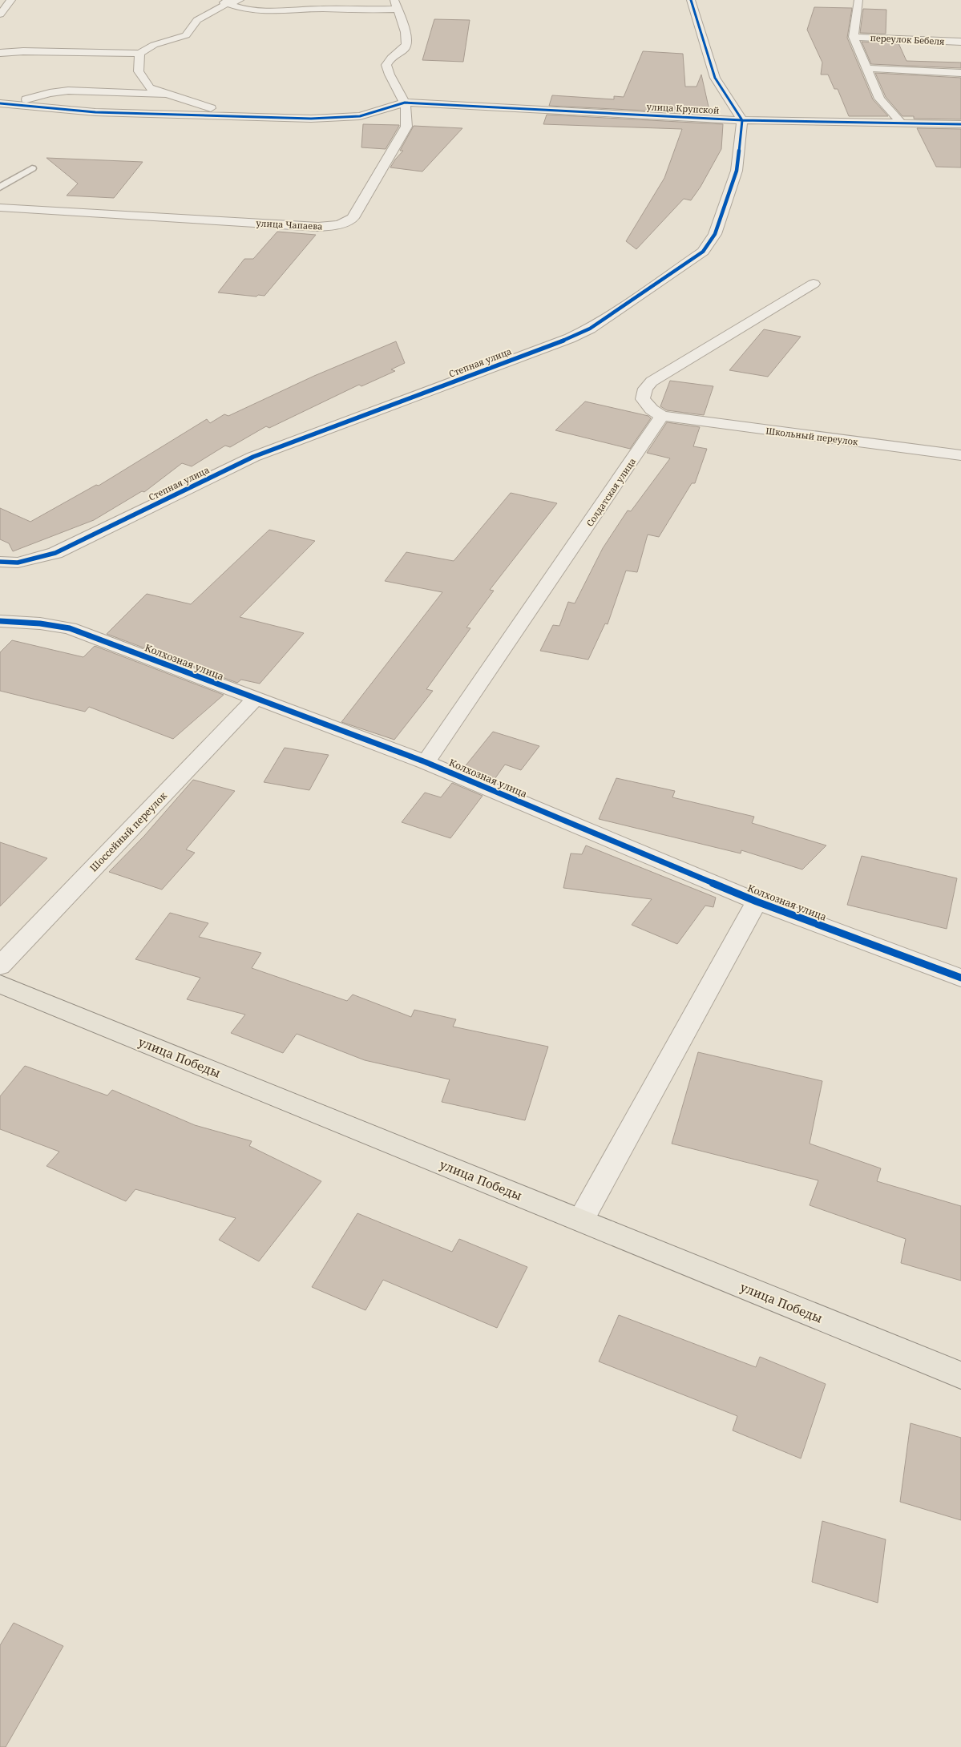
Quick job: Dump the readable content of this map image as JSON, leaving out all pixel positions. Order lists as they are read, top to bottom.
{
  "streets": {
    "main road": ["улица Победы"],
    "street": [
      "переулок Бебеля",
      "улица Крупской",
      "улица Чапаева",
      "Степная улица",
      "Школьный переулок",
      "Солдатская улица",
      "Колхозная улица",
      "Шоссейный переулок"
    ]
  },
  "crossings": [
    ["улица Крупской", "улица Чапаева"],
    ["улица Крупской", "Степная улица"],
    ["Школьный переулок", "Солдатская улица"],
    ["Солдатская улица", "Колхозная улица"],
    ["Колхозная улица", "Шоссейный переулок"]
  ]
}
